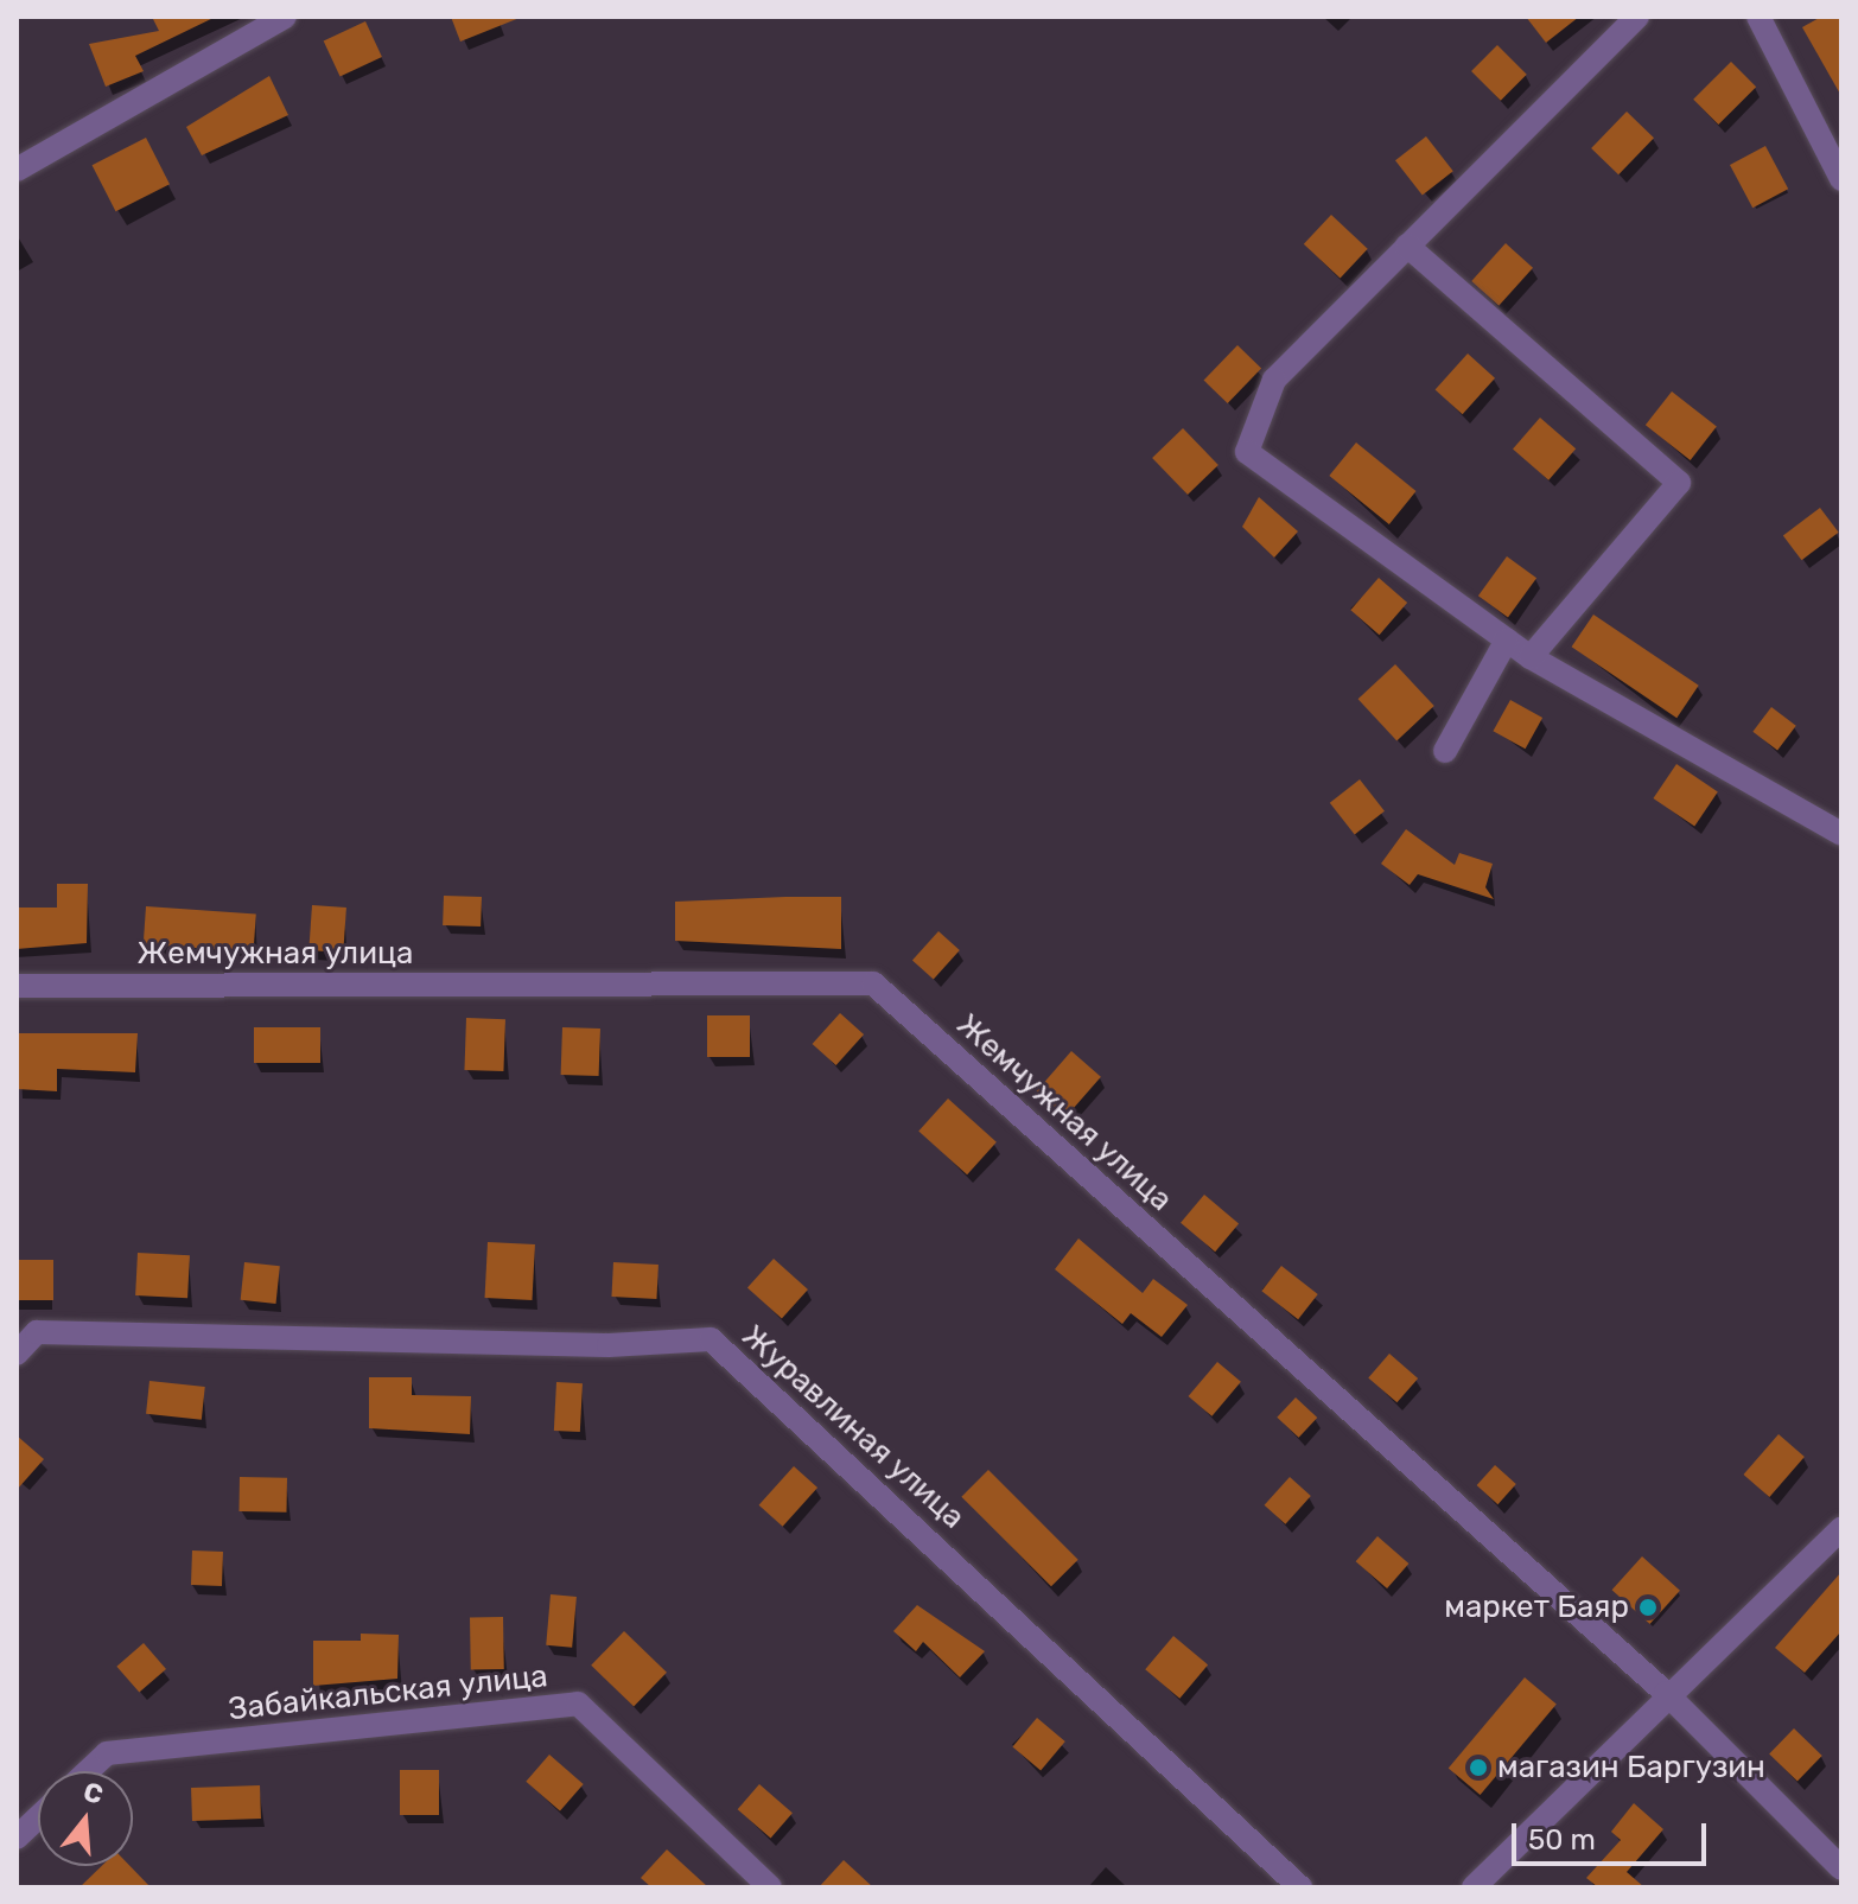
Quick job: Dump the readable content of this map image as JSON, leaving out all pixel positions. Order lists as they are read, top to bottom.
{
  "streets": {
    "street": ["Жемчужная улица", "Журавлиная улица", "Забайкальская улица"]
  },
  "places": ["маркет Баяр", "магазин Баргузин"],
  "scale_bar": "50 m",
  "north": "top"
}
